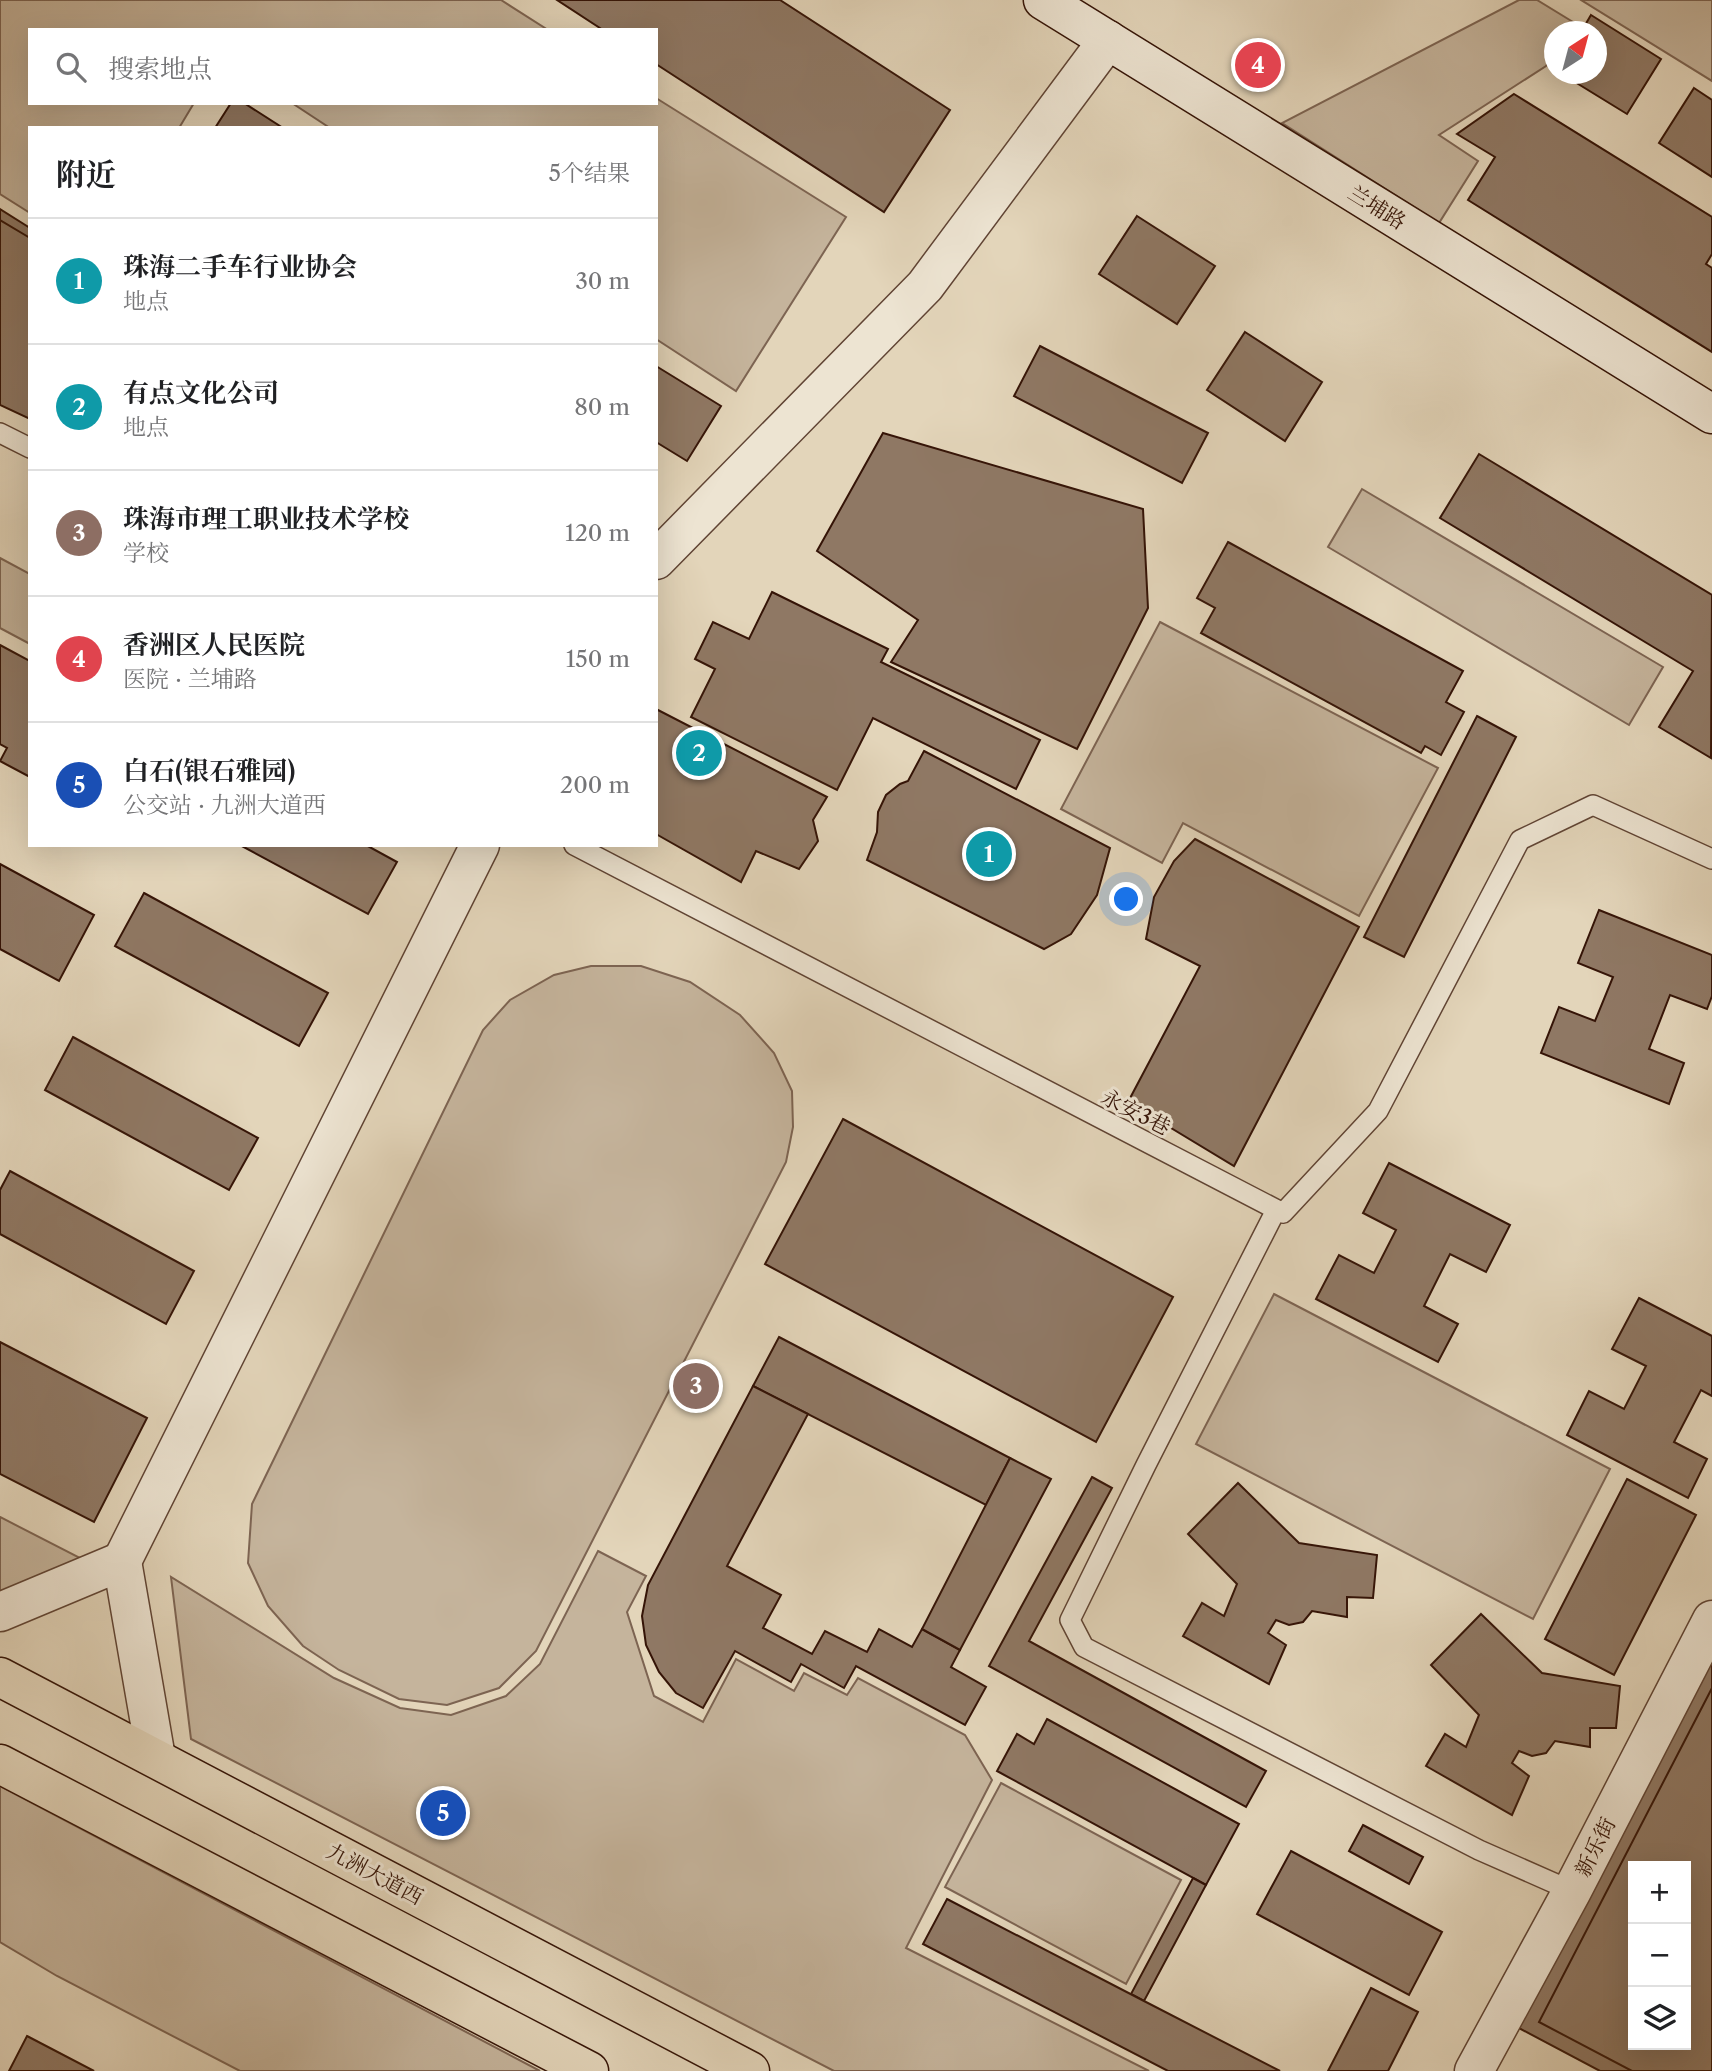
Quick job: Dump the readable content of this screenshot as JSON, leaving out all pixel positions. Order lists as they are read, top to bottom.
{
  "streets": {
    "main road": ["九洲大道西"],
    "street": ["兰埔路", "新乐街"],
    "lane": ["永安3巷"]
  },
  "north": "top right",
  "page": {
    "search": "搜索地点",
    "pins": [
      "4",
      "2",
      "1",
      "3",
      "5"
    ],
    "heading": ["附近", "5个结果"],
    "list": [
      {
        "mark": "1",
        "name": "珠海二手车行业协会",
        "note": "地点",
        "value": "30 m"
      },
      {
        "mark": "2",
        "name": "有点文化公司",
        "note": "地点",
        "value": "80 m"
      },
      {
        "mark": "3",
        "name": "珠海市理工职业技术学校",
        "note": "学校",
        "value": "120 m"
      },
      {
        "mark": "4",
        "name": "香洲区人民医院",
        "note": "医院 · 兰埔路",
        "value": "150 m"
      },
      {
        "mark": "5",
        "name": "白石(银石雅园)",
        "note": "公交站 · 九洲大道西",
        "value": "200 m"
      }
    ],
    "map_buttons": ["+", "−"]
  }
}
